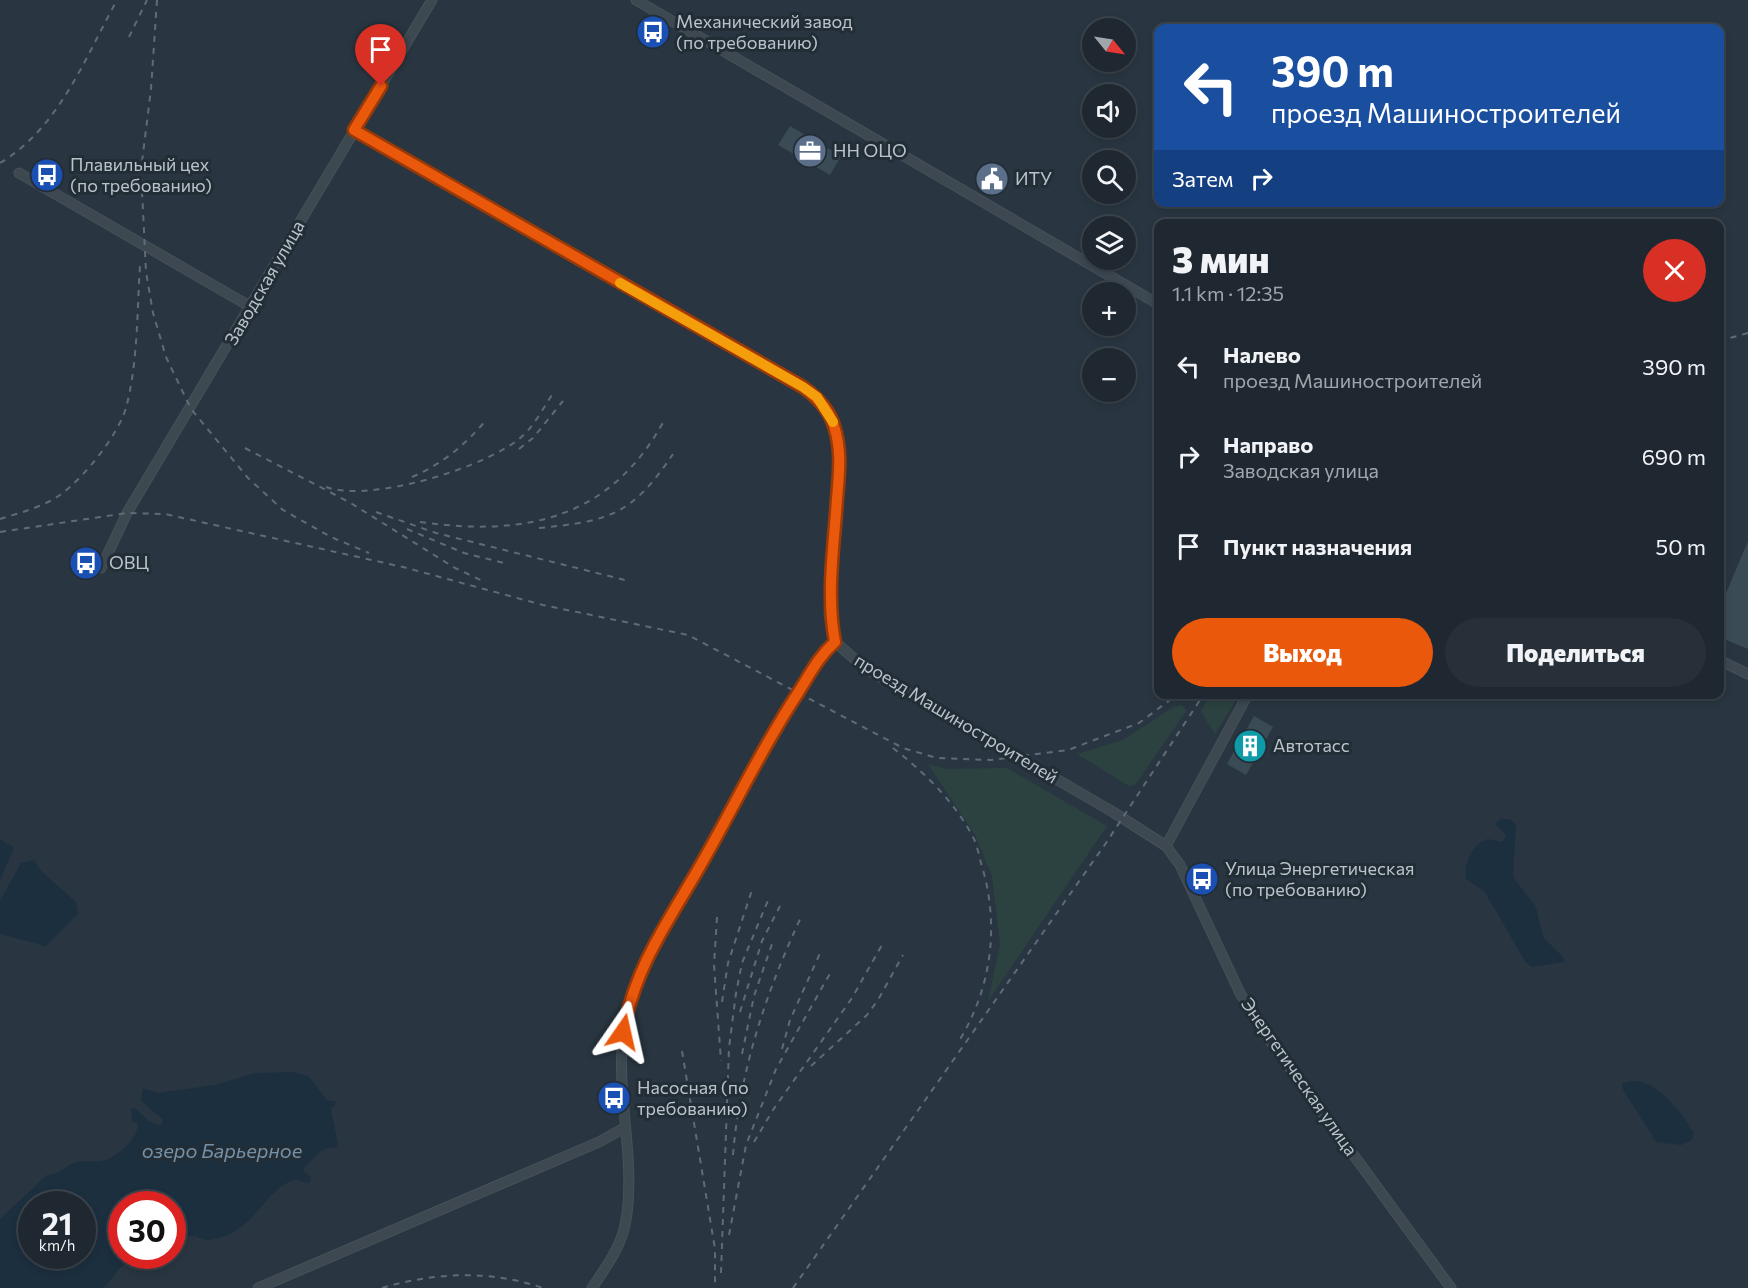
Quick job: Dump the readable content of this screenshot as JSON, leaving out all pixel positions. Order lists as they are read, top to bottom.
{
  "streets": {
    "street": ["Заводская улица", "проезд Машиностроителей", "Энергетическая улица"]
  },
  "crossings": [
    ["Заводская улица", "проезд Машиностроителей"],
    ["проезд Машиностроителей", "Энергетическая улица"]
  ],
  "water": ["озеро Барьерное"],
  "places": {
    "bus stop": [
      "Механический завод (по требованию)",
      "Плавильный цех (по требованию)",
      "ОВЦ",
      "Улица Энергетическая (по требованию)",
      "Насосная (по требованию)"
    ],
    "office": ["НН ОЦО"],
    "public building": ["ИТУ"],
    "building": ["Автотасс"]
  },
  "north": "bottom right",
  "page": {
    "map_buttons": ["+", "−"],
    "turn": ["390 m", "проезд Машиностроителей"],
    "then": "Затем",
    "heading": ["3 мин", "1.1 km · 12:35"],
    "list": [
      {
        "name": "Налево",
        "note": "проезд Машиностроителей",
        "value": "390 m"
      },
      {
        "name": "Направо",
        "note": "Заводская улица",
        "value": "690 m"
      },
      {
        "name": "Пункт назначения",
        "value": "50 m"
      }
    ],
    "buttons": ["Выход", "Поделиться"],
    "speed": "21 km/h",
    "limit": "30"
  }
}
